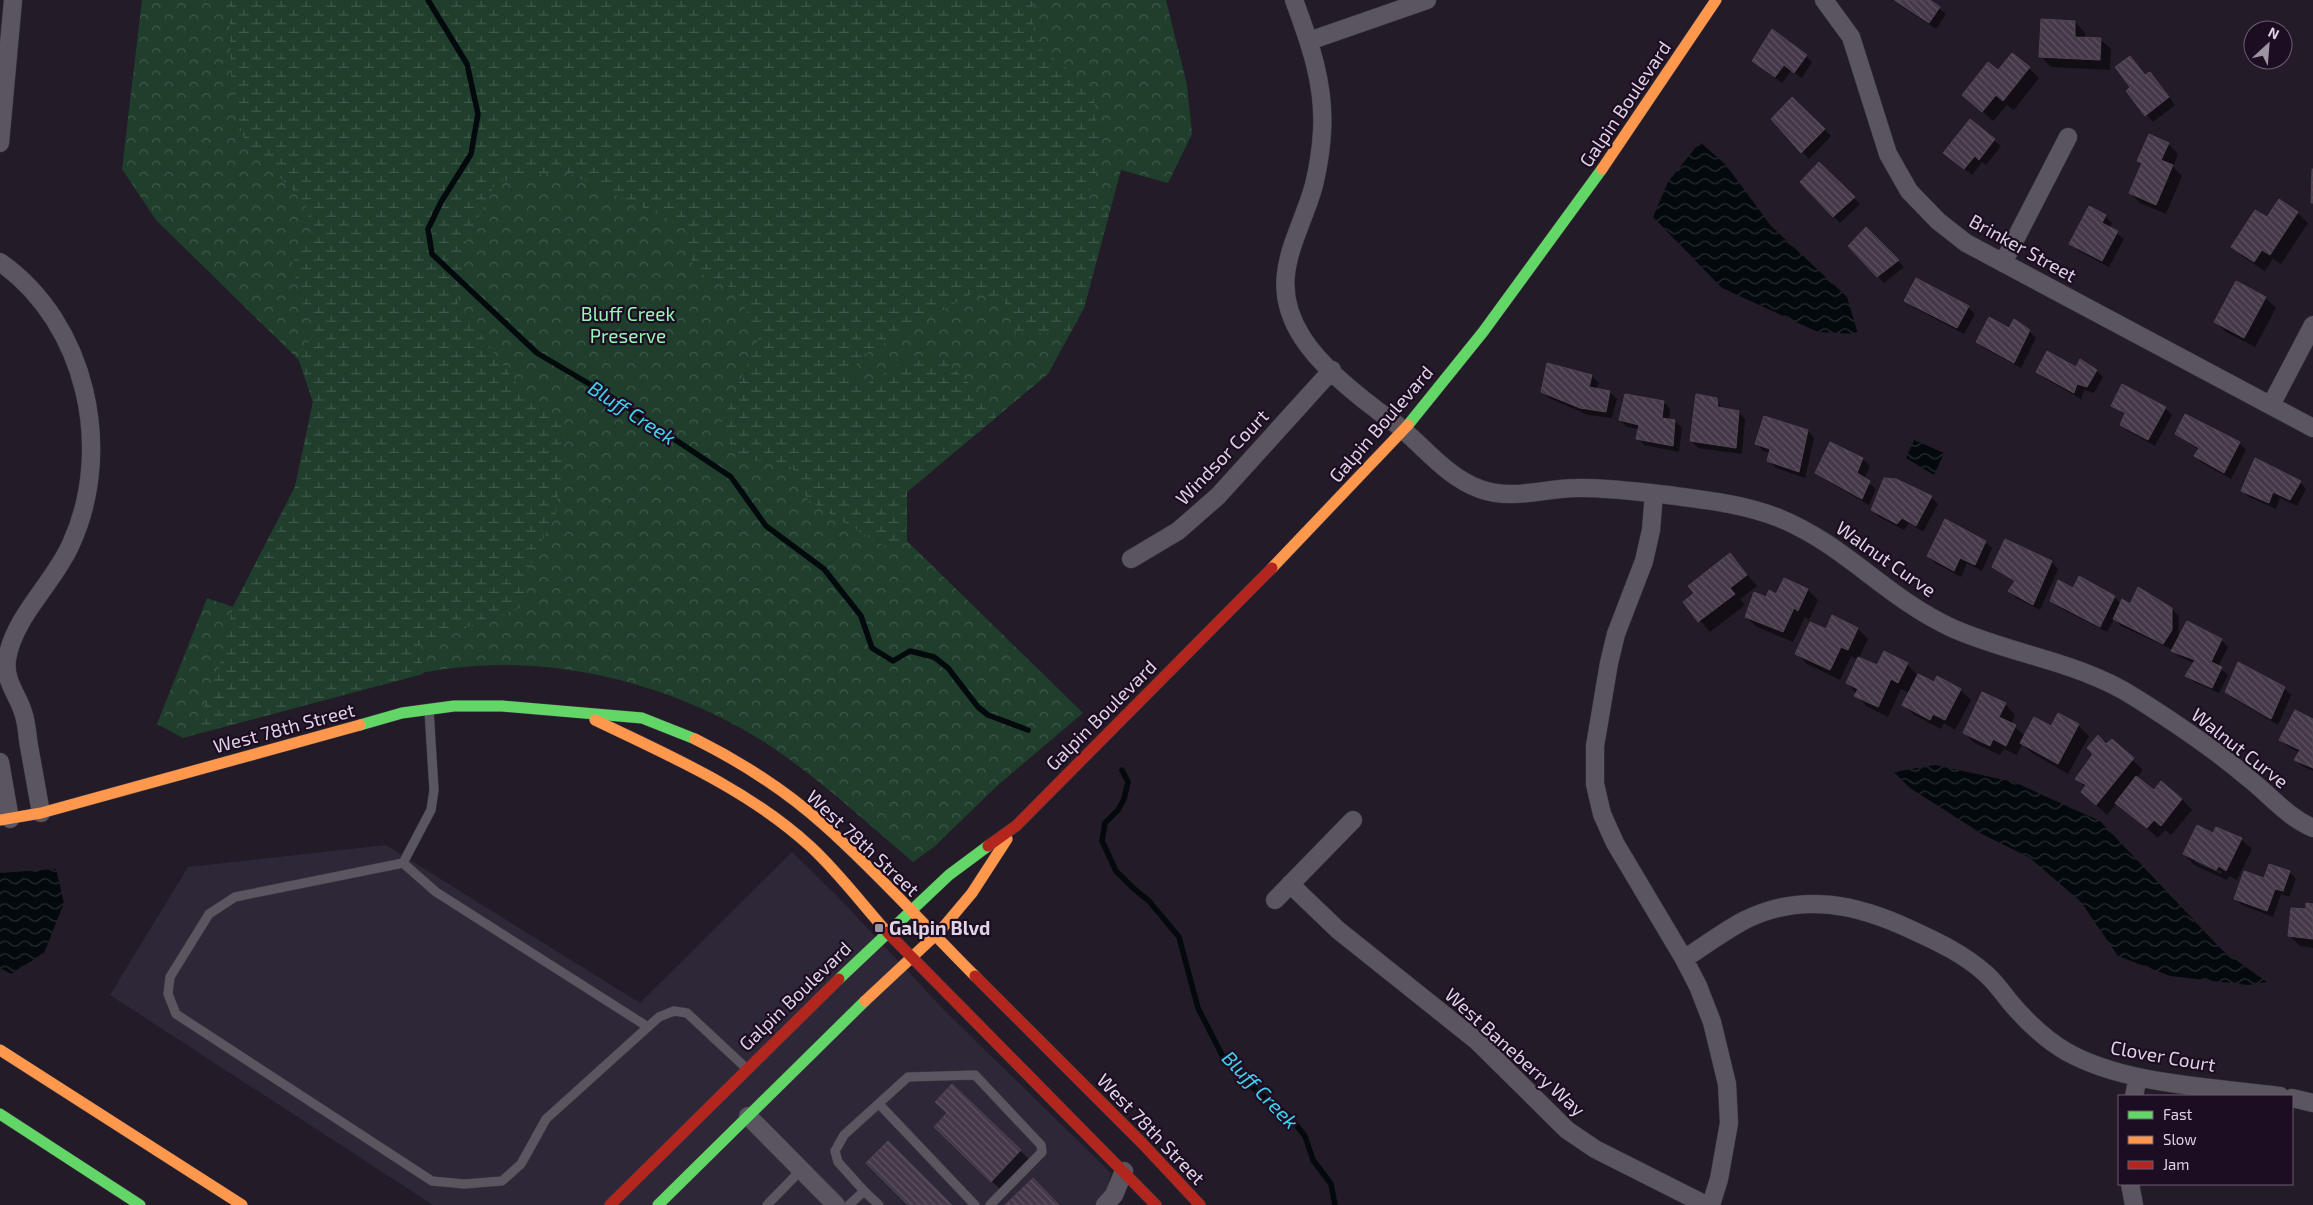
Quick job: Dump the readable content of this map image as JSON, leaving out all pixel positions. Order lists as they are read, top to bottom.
{
  "streets": {
    "street": [
      "Galpin Boulevard",
      "Brinker Street",
      "Windsor Court",
      "Walnut Curve",
      "West 78th Street",
      "West Baneberry Way",
      "Clover Court"
    ]
  },
  "crossings": [
    ["Galpin Boulevard", "Walnut Curve"],
    ["Galpin Boulevard", "West 78th Street"],
    ["Windsor Court", "Walnut Curve"]
  ],
  "water": ["Bluff Creek"],
  "parks": ["Bluff Creek Preserve"],
  "places": {
    "transit": ["Galpin Blvd"]
  },
  "legend": ["Fast", "Slow", "Jam"],
  "north": "top right"
}
